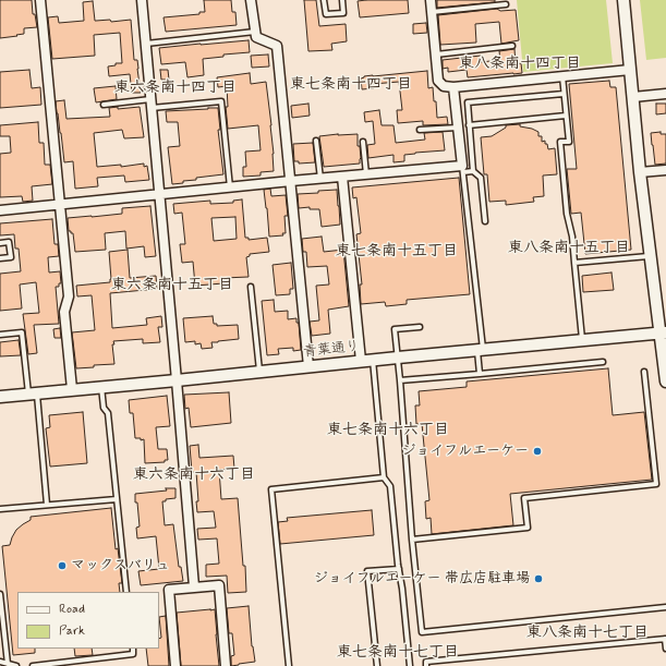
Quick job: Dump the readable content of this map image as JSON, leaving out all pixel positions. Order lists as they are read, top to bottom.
{
  "streets": {
    "street": ["青葉通り"]
  },
  "districts": [
    "東八条南十四丁目",
    "東七条南十四丁目",
    "東六条南十四丁目",
    "東八条南十五丁目",
    "東七条南十五丁目",
    "東六条南十五丁目",
    "東七条南十六丁目",
    "東六条南十六丁目",
    "東八条南十七丁目",
    "東七条南十七丁目"
  ],
  "places": ["ジョイフルエーケー", "マックスバリュ", "ジョイフルエーケー 帯広店駐車場"],
  "legend": ["Road", "Park"]
}
